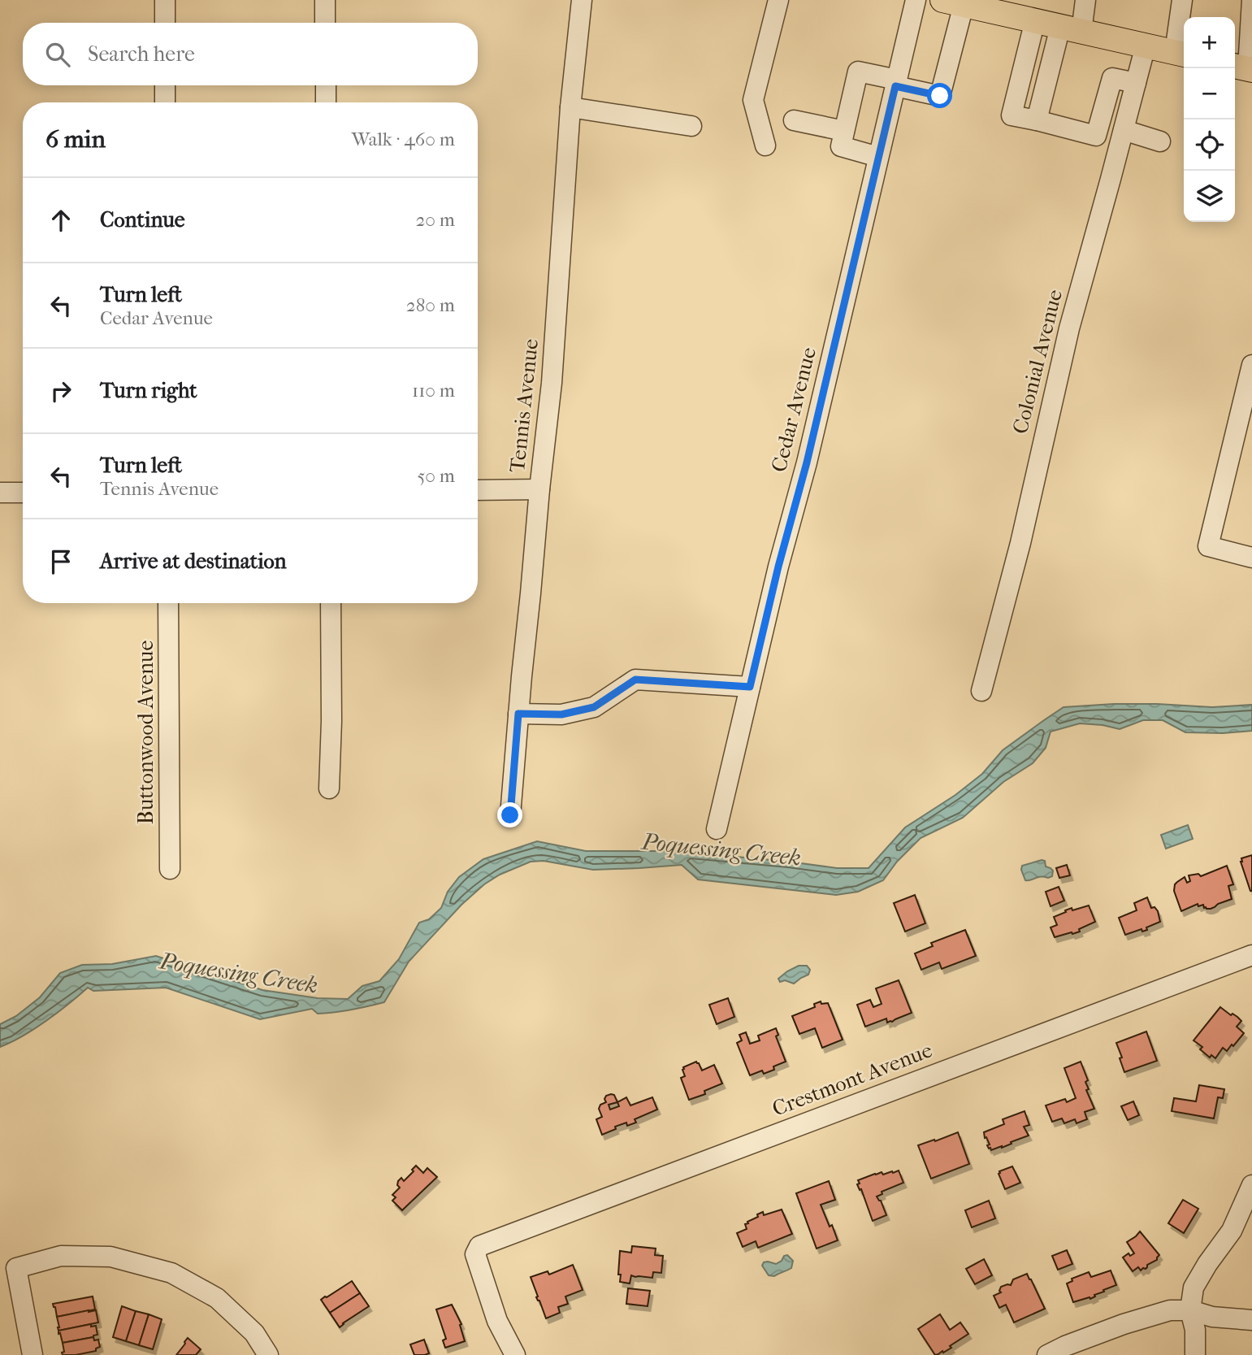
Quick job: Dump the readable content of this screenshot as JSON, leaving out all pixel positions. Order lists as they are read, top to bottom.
{
  "streets": {
    "street": [
      "Colonial Avenue",
      "Tennis Avenue",
      "Cedar Avenue",
      "Buttonwood Avenue",
      "Crestmont Avenue"
    ]
  },
  "water": ["Poquessing Creek"],
  "page": {
    "map_buttons": ["+", "−"],
    "search": "Search here",
    "heading": ["6 min", "Walk · 460 m"],
    "list": [
      ["Continue", "20 m"],
      ["Turn left", "Cedar Avenue", "280 m"],
      ["Turn right", "110 m"],
      ["Turn left", "Tennis Avenue", "50 m"],
      "Arrive at destination"
    ]
  }
}
